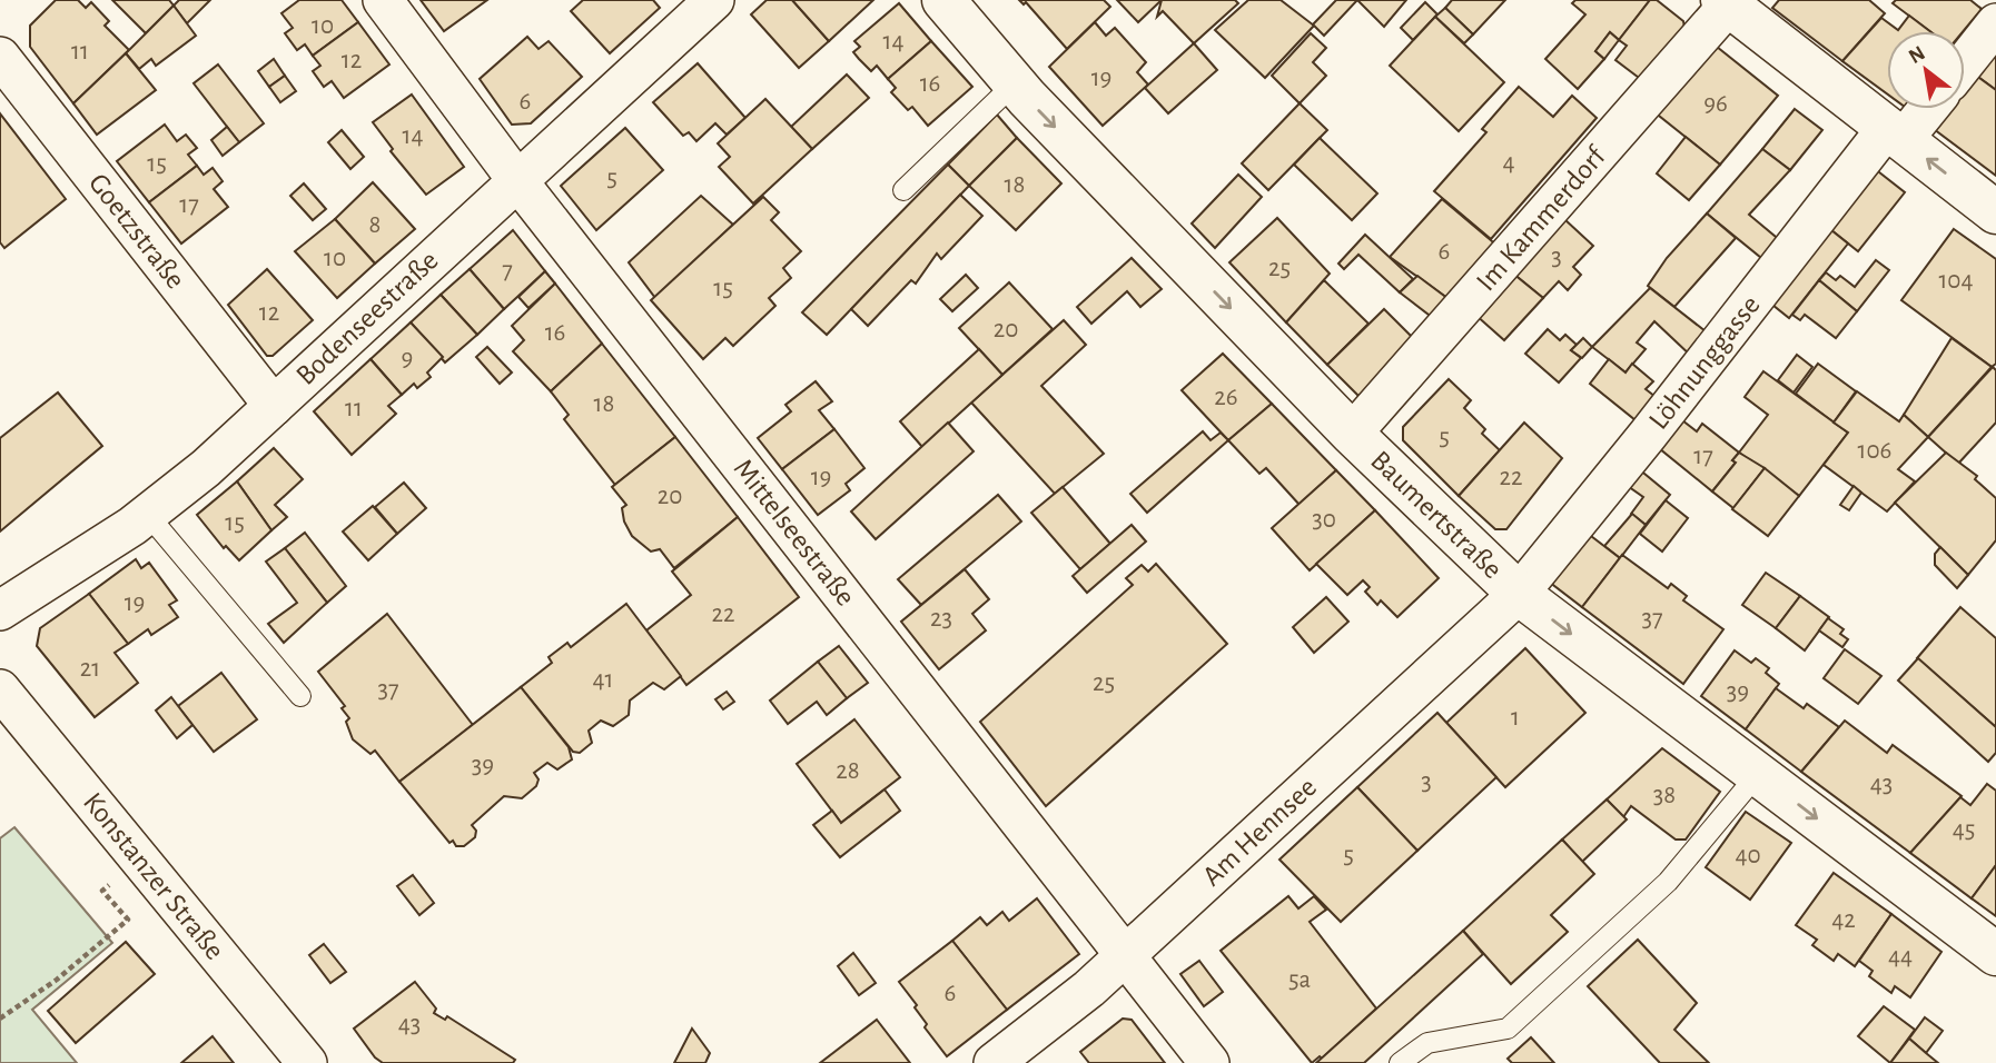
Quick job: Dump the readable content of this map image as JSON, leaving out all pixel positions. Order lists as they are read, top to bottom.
{
  "streets": {
    "street": [
      "Im Kammerdorf",
      "Goetzstraße",
      "Bodenseestraße",
      "Löhnunggasse",
      "Baumertstraße",
      "Mittelseestraße",
      "Am Hennsee",
      "Konstanzer Straße"
    ]
  },
  "crossings": [
    ["Im Kammerdorf", "Baumertstraße"],
    ["Goetzstraße", "Bodenseestraße"],
    ["Bodenseestraße", "Mittelseestraße"],
    ["Löhnunggasse", "Baumertstraße"],
    ["Löhnunggasse", "Am Hennsee"],
    ["Baumertstraße", "Am Hennsee"],
    ["Mittelseestraße", "Am Hennsee"]
  ],
  "one_way": ["Baumertstraße"],
  "house_numbers": [
    "10",
    "14",
    "11",
    "12",
    "19",
    "16",
    "6",
    "96",
    "14",
    "4",
    "15",
    "5",
    "18",
    "17",
    "8",
    "6",
    "3",
    "10",
    "25",
    "7",
    "104",
    "15",
    "12",
    "20",
    "16",
    "9",
    "26",
    "18",
    "11",
    "5",
    "106",
    "17",
    "19",
    "22",
    "20",
    "30",
    "15",
    "19",
    "22",
    "23",
    "37",
    "21",
    "41",
    "25",
    "37",
    "39",
    "1",
    "39",
    "28",
    "3",
    "43",
    "38",
    "45",
    "5",
    "40",
    "42",
    "44",
    "5a",
    "6",
    "43"
  ],
  "north": "top left"
}
